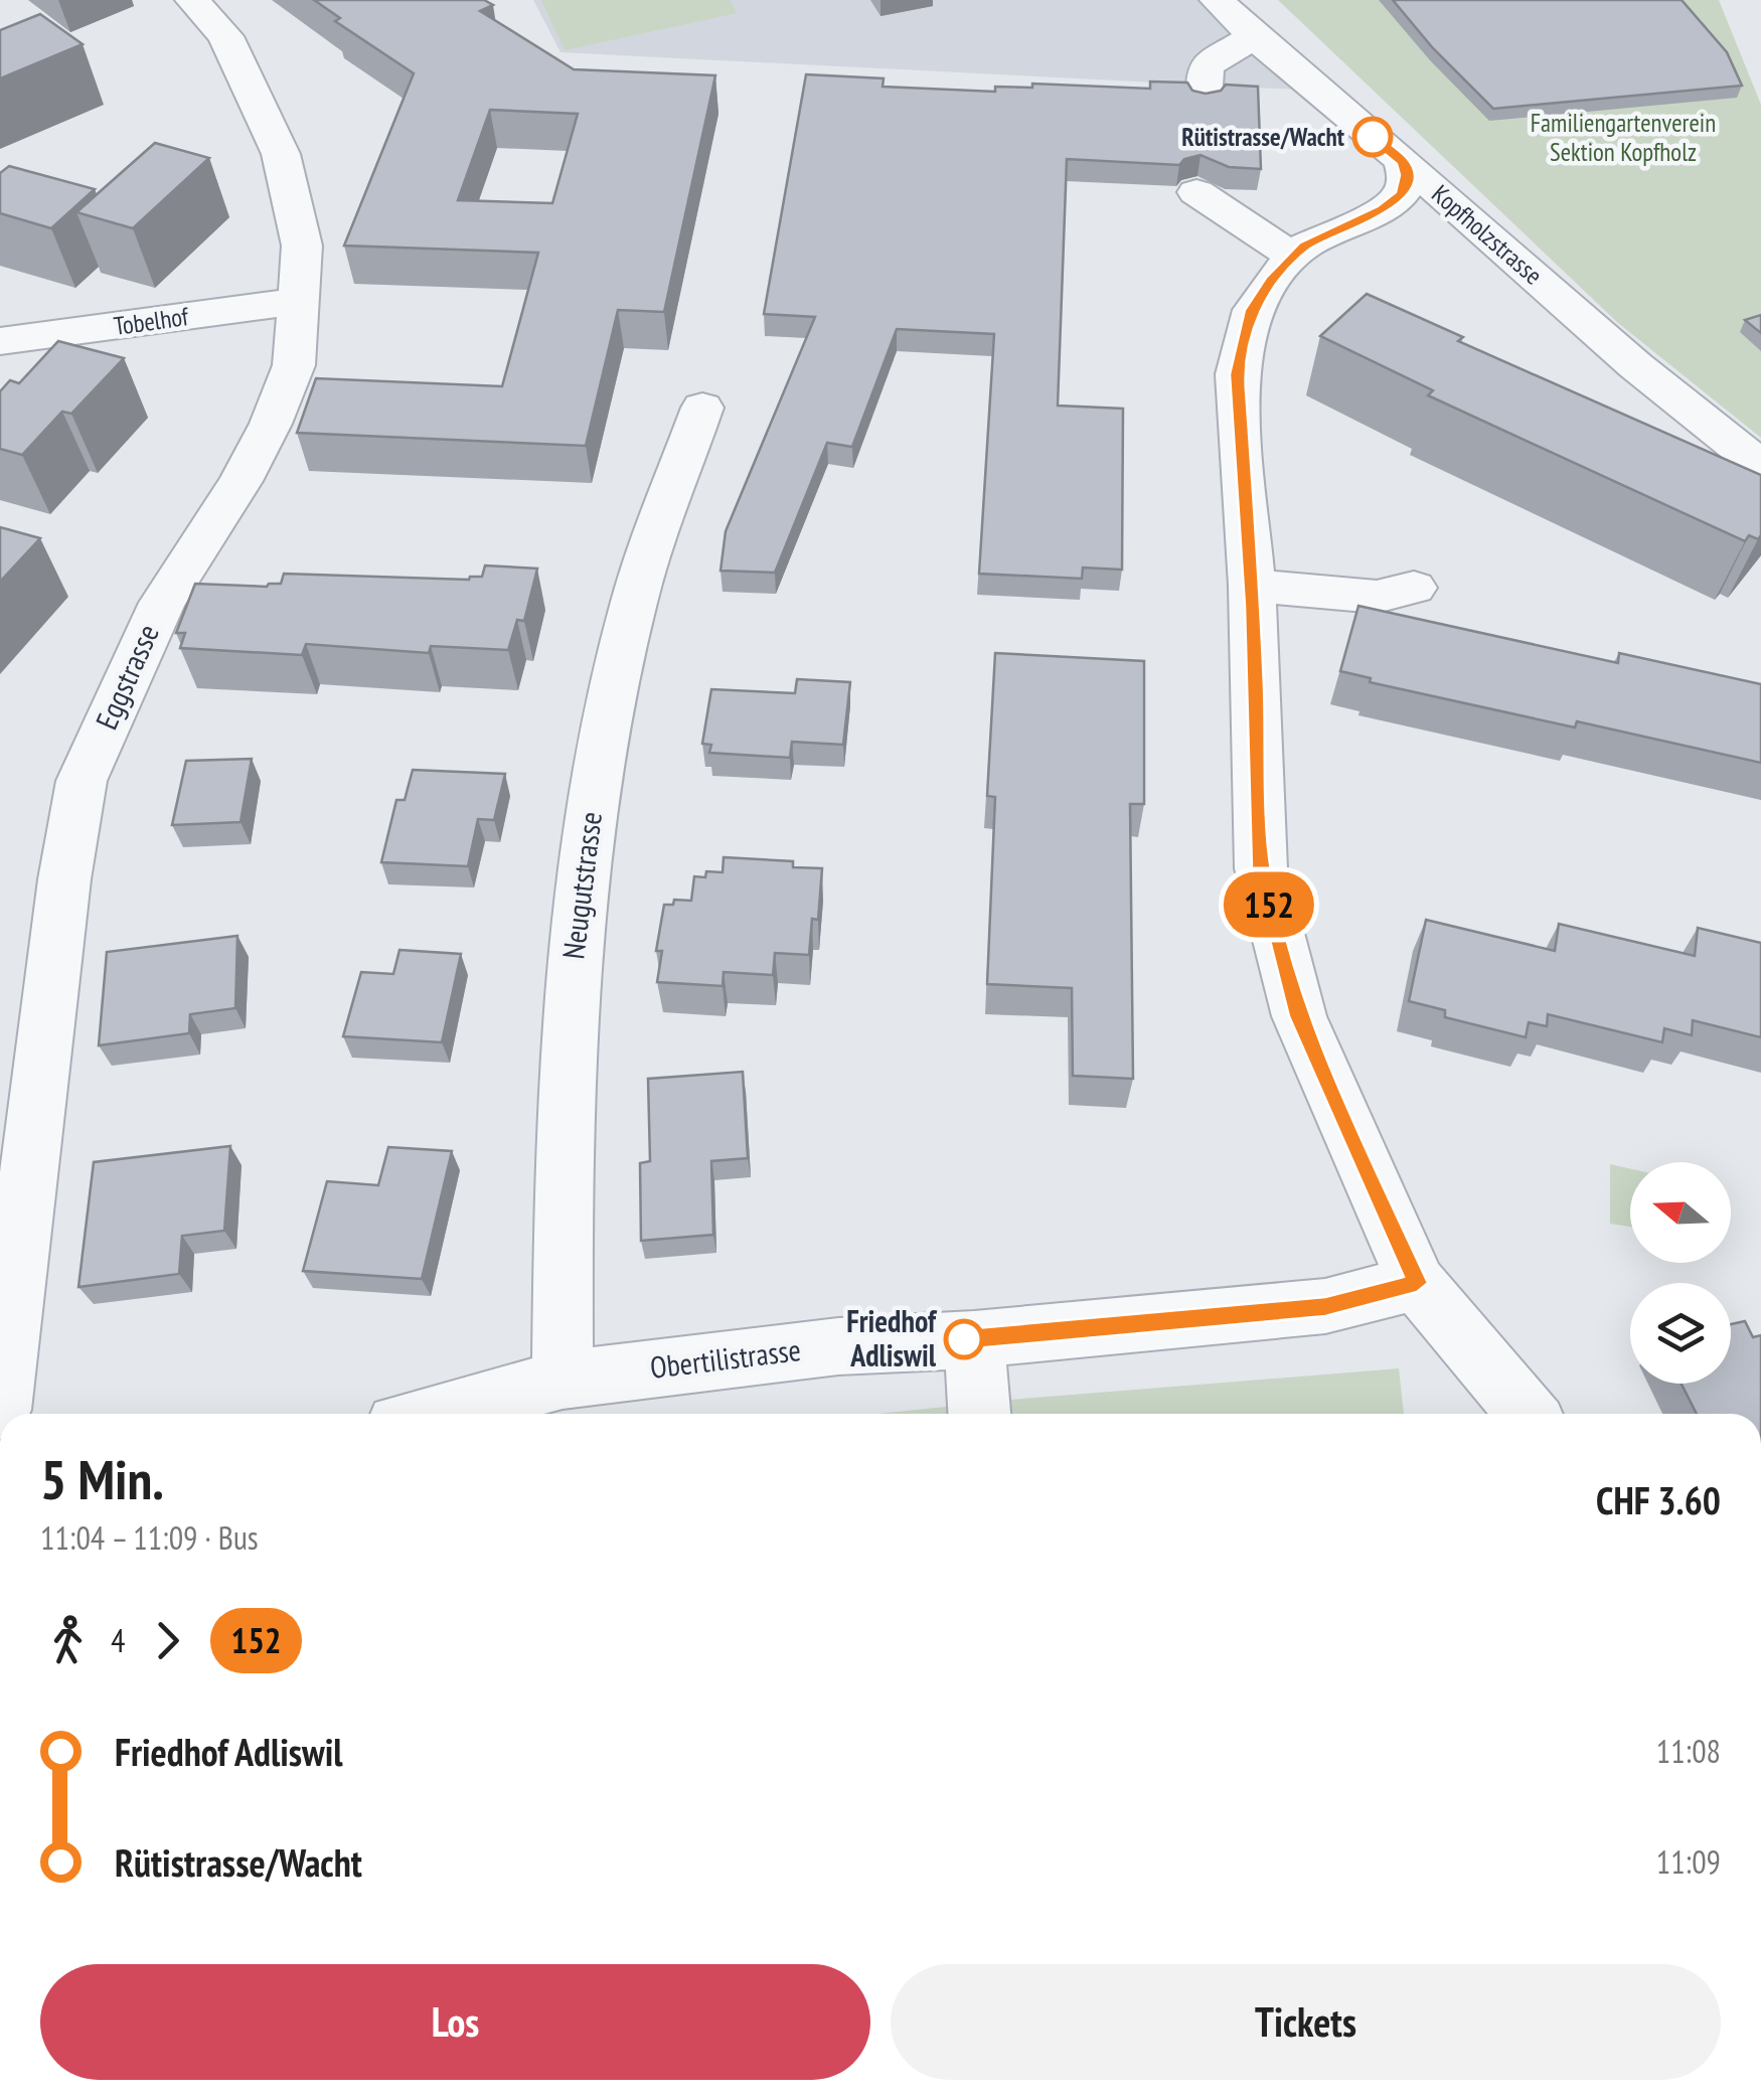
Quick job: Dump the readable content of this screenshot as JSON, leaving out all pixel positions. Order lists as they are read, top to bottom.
{
  "streets": {
    "street": [
      "Kopfholzstrasse",
      "Tobelhof",
      "Eggstrasse",
      "Neugutstrasse",
      "Obertilistrasse"
    ]
  },
  "crossings": [
    ["Tobelhof", "Eggstrasse"],
    ["Neugutstrasse", "Obertilistrasse"]
  ],
  "parks": ["Familiengartenverein Sektion Kopfholz"],
  "places": ["Rütistrasse/Wacht", "Friedhof Adliswil"],
  "lines": ["bus line 152"],
  "north": "left",
  "page": {
    "on_map": "152",
    "heading": ["5 Min.", "11:04 – 11:09 · Bus", "CHF 3.60"],
    "legs": ["4", "152"],
    "list": [
      {
        "name": "Friedhof Adliswil",
        "value": "11:08"
      },
      {
        "name": "Rütistrasse/Wacht",
        "value": "11:09"
      }
    ],
    "buttons": ["Los", "Tickets"]
  }
}
